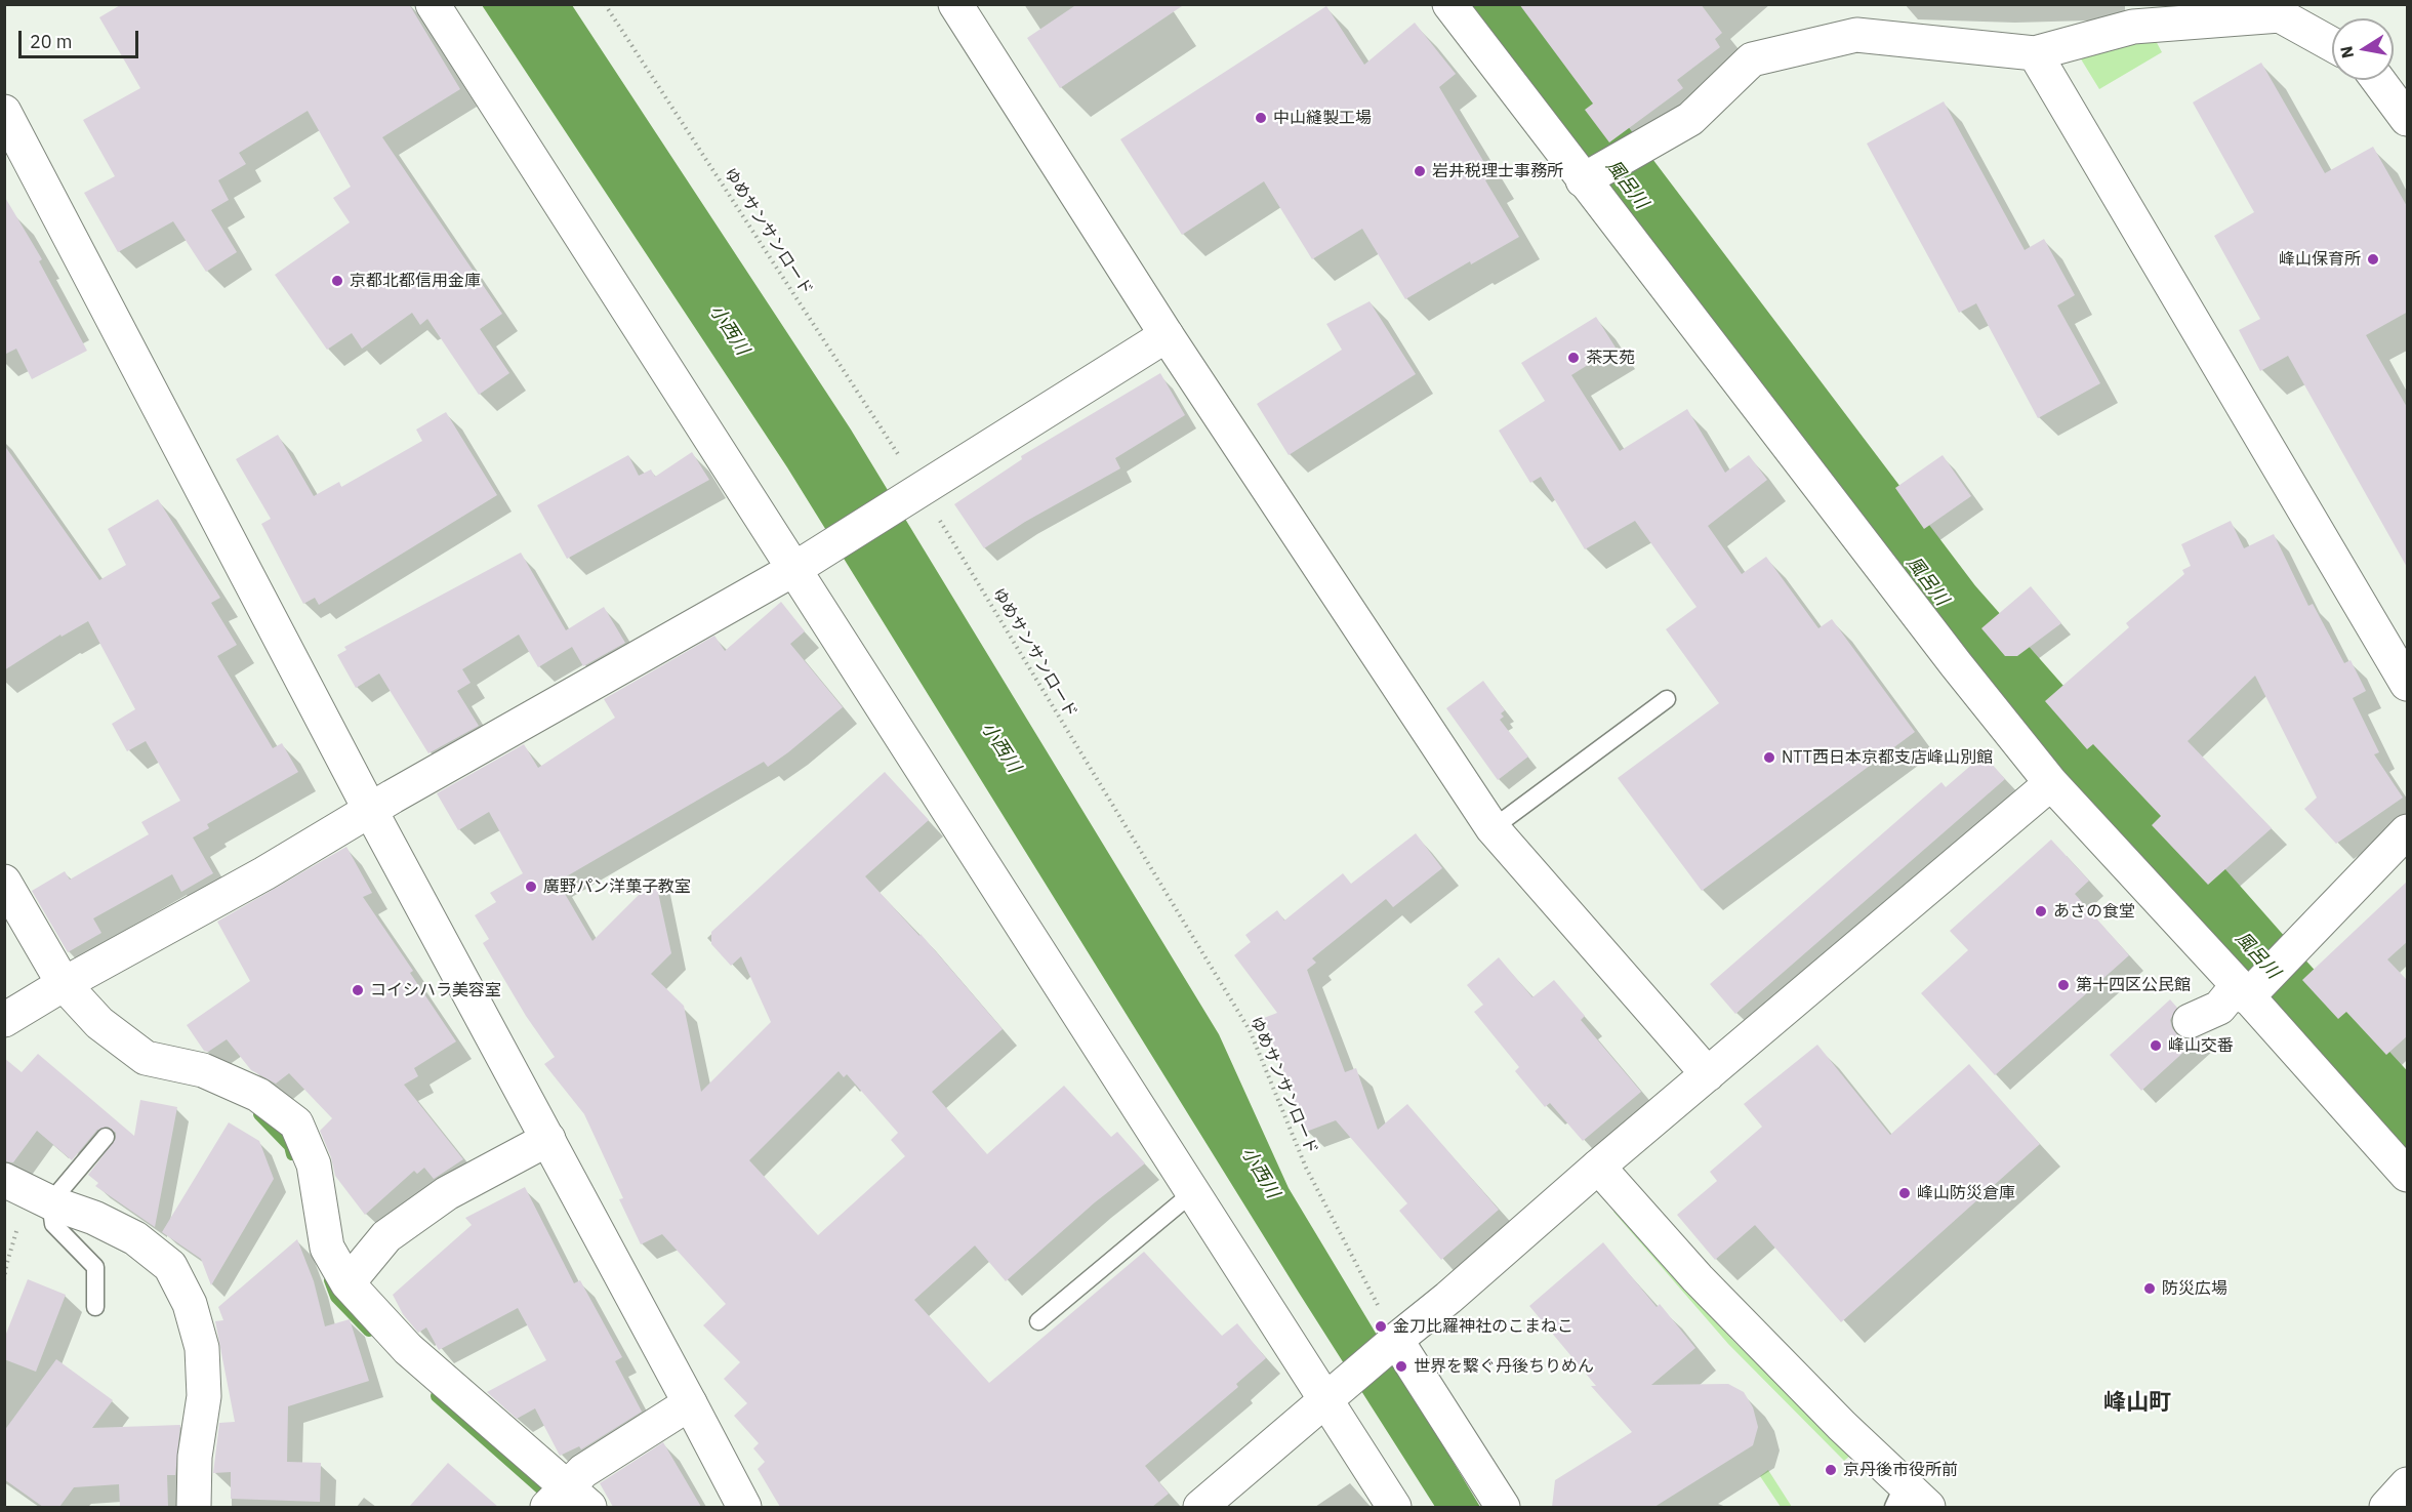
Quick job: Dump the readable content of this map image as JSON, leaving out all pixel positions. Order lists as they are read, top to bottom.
{
  "streets": {
    "path": ["ゆめサンサンロード"]
  },
  "districts": ["峰山町"],
  "water": ["風呂川", "小西川"],
  "places": [
    "中山縫製工場",
    "岩井税理士事務所",
    "峰山保育所",
    "京都北都信用金庫",
    "茶天苑",
    "NTT西日本京都支店峰山別館",
    "廣野パン洋菓子教室",
    "あさの食堂",
    "第十四区公民館",
    "コイシハラ美容室",
    "峰山交番",
    "峰山防災倉庫",
    "防災広場",
    "金刀比羅神社のこまねこ",
    "世界を繋ぐ丹後ちりめん",
    "京丹後市役所前"
  ],
  "scale_bar": "20 m",
  "north": "left"
}
